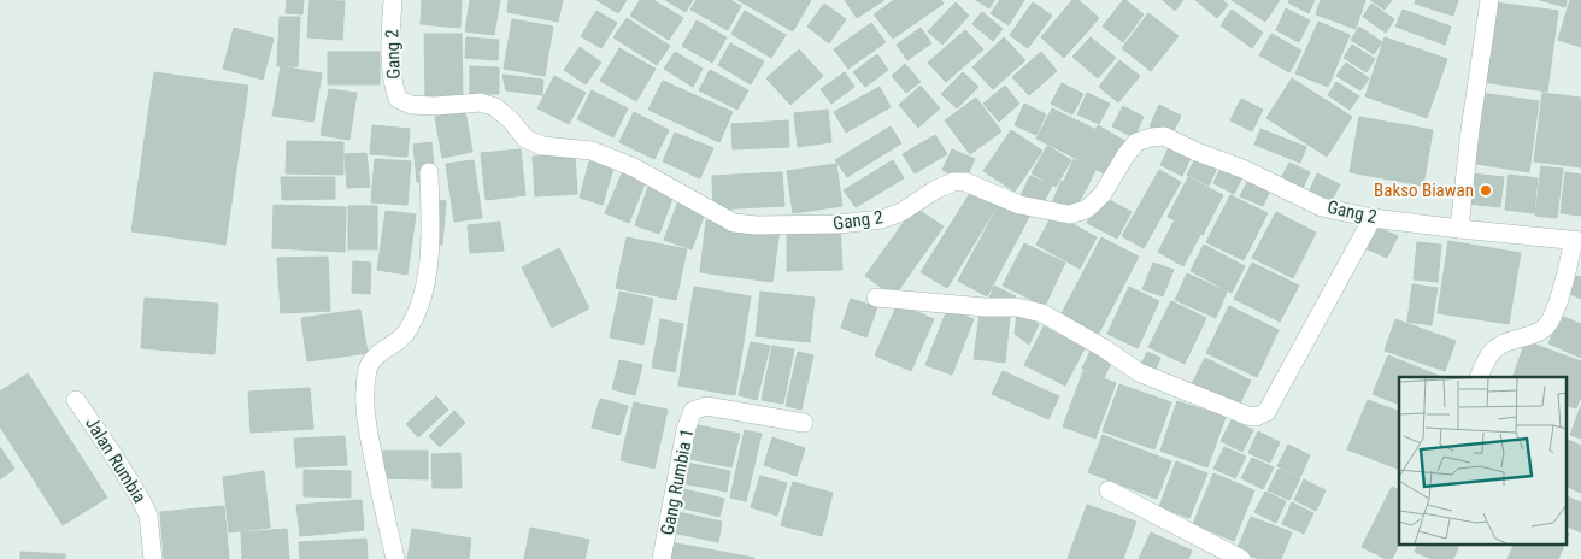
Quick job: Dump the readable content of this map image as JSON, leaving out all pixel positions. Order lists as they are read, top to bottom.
{
  "streets": {
    "street": ["Gang 2", "Jalan Rumbia", "Gang Rumbia 1"]
  },
  "places": ["Bakso Biawan"]
}
